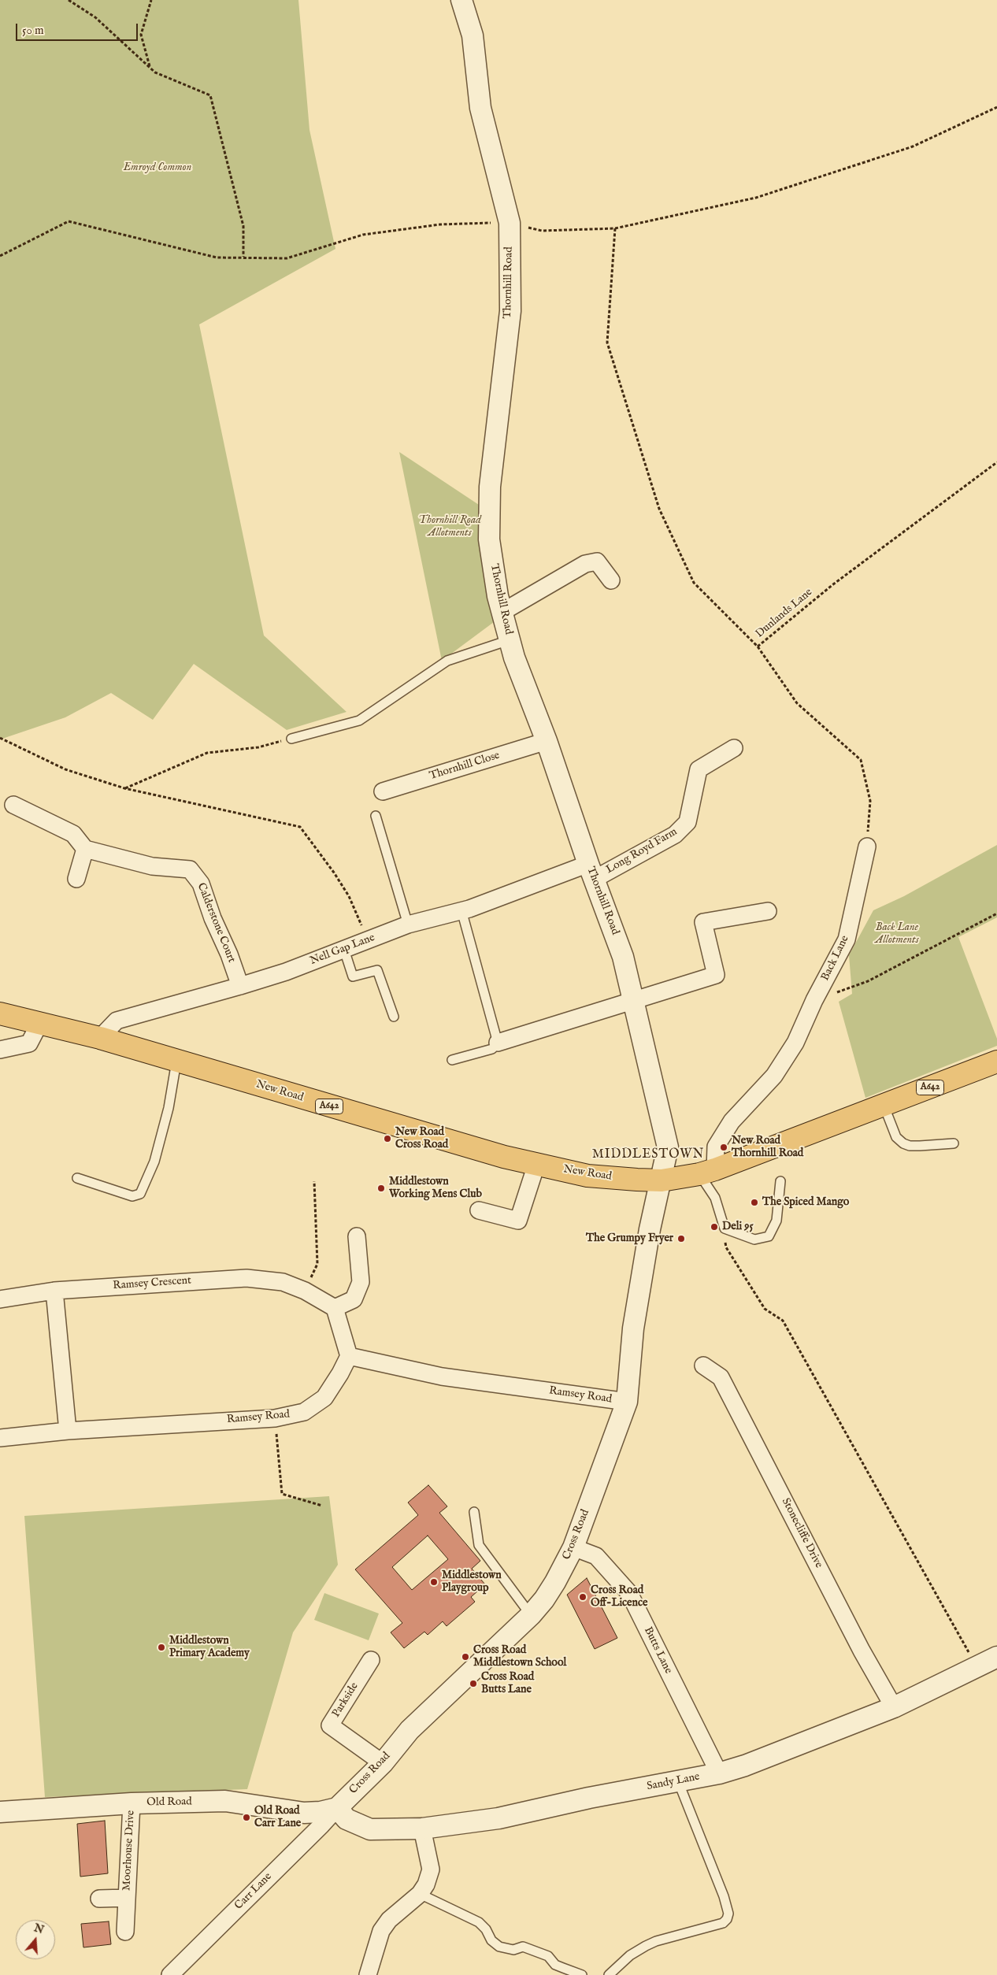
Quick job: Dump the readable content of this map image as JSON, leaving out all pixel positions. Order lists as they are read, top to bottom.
{
  "streets": {
    "highway": ["A642", "New Road"],
    "street": [
      "Thornhill Road",
      "Thornhill Close",
      "Long Royd Farm",
      "Calderstone Court",
      "Nell Gap Lane",
      "Back Lane",
      "Ramsey Crescent",
      "Ramsey Road",
      "Stonecliffe Drive",
      "Cross Road",
      "Butts Lane",
      "Parkside",
      "Sandy Lane",
      "Old Road",
      "Moorhouse Drive",
      "Carr Lane"
    ],
    "path": ["Dunlands Lane"]
  },
  "crossings": [
    ["Thornhill Road", "Thornhill Close"],
    ["Thornhill Road", "Long Royd Farm"],
    ["Thornhill Road", "Nell Gap Lane"],
    ["Thornhill Road", "New Road"],
    ["Thornhill Road", "Cross Road"],
    ["Dunlands Lane", "Back Lane"],
    ["Long Royd Farm", "Nell Gap Lane"],
    ["Calderstone Court", "Nell Gap Lane"],
    ["Nell Gap Lane", "New Road"],
    ["Back Lane", "New Road"],
    ["New Road", "Cross Road"],
    ["Ramsey Road", "Cross Road"],
    ["Stonecliffe Drive", "Sandy Lane"],
    ["Cross Road", "Butts Lane"],
    ["Cross Road", "Parkside"],
    ["Cross Road", "Sandy Lane"],
    ["Cross Road", "Old Road"],
    ["Cross Road", "Carr Lane"],
    ["Butts Lane", "Sandy Lane"],
    ["Sandy Lane", "Old Road"],
    ["Sandy Lane", "Carr Lane"],
    ["Old Road", "Moorhouse Drive"],
    ["Old Road", "Carr Lane"]
  ],
  "districts": ["MIDDLESTOWN"],
  "parks": ["Emroyd Common", "Thornhill Road Allotments", "Back Lane Allotments"],
  "places": [
    "New Road Cross Road",
    "New Road Thornhill Road",
    "Middlestown Working Mens Club",
    "The Spiced Mango",
    "Deli 95",
    "The Grumpy Fryer",
    "Middlestown Playgroup",
    "Cross Road Off-Licence",
    "Middlestown Primary Academy",
    "Cross Road Middlestown School",
    "Cross Road Butts Lane",
    "Old Road Carr Lane"
  ],
  "scale_bar": "50 m",
  "north": "top"
}
